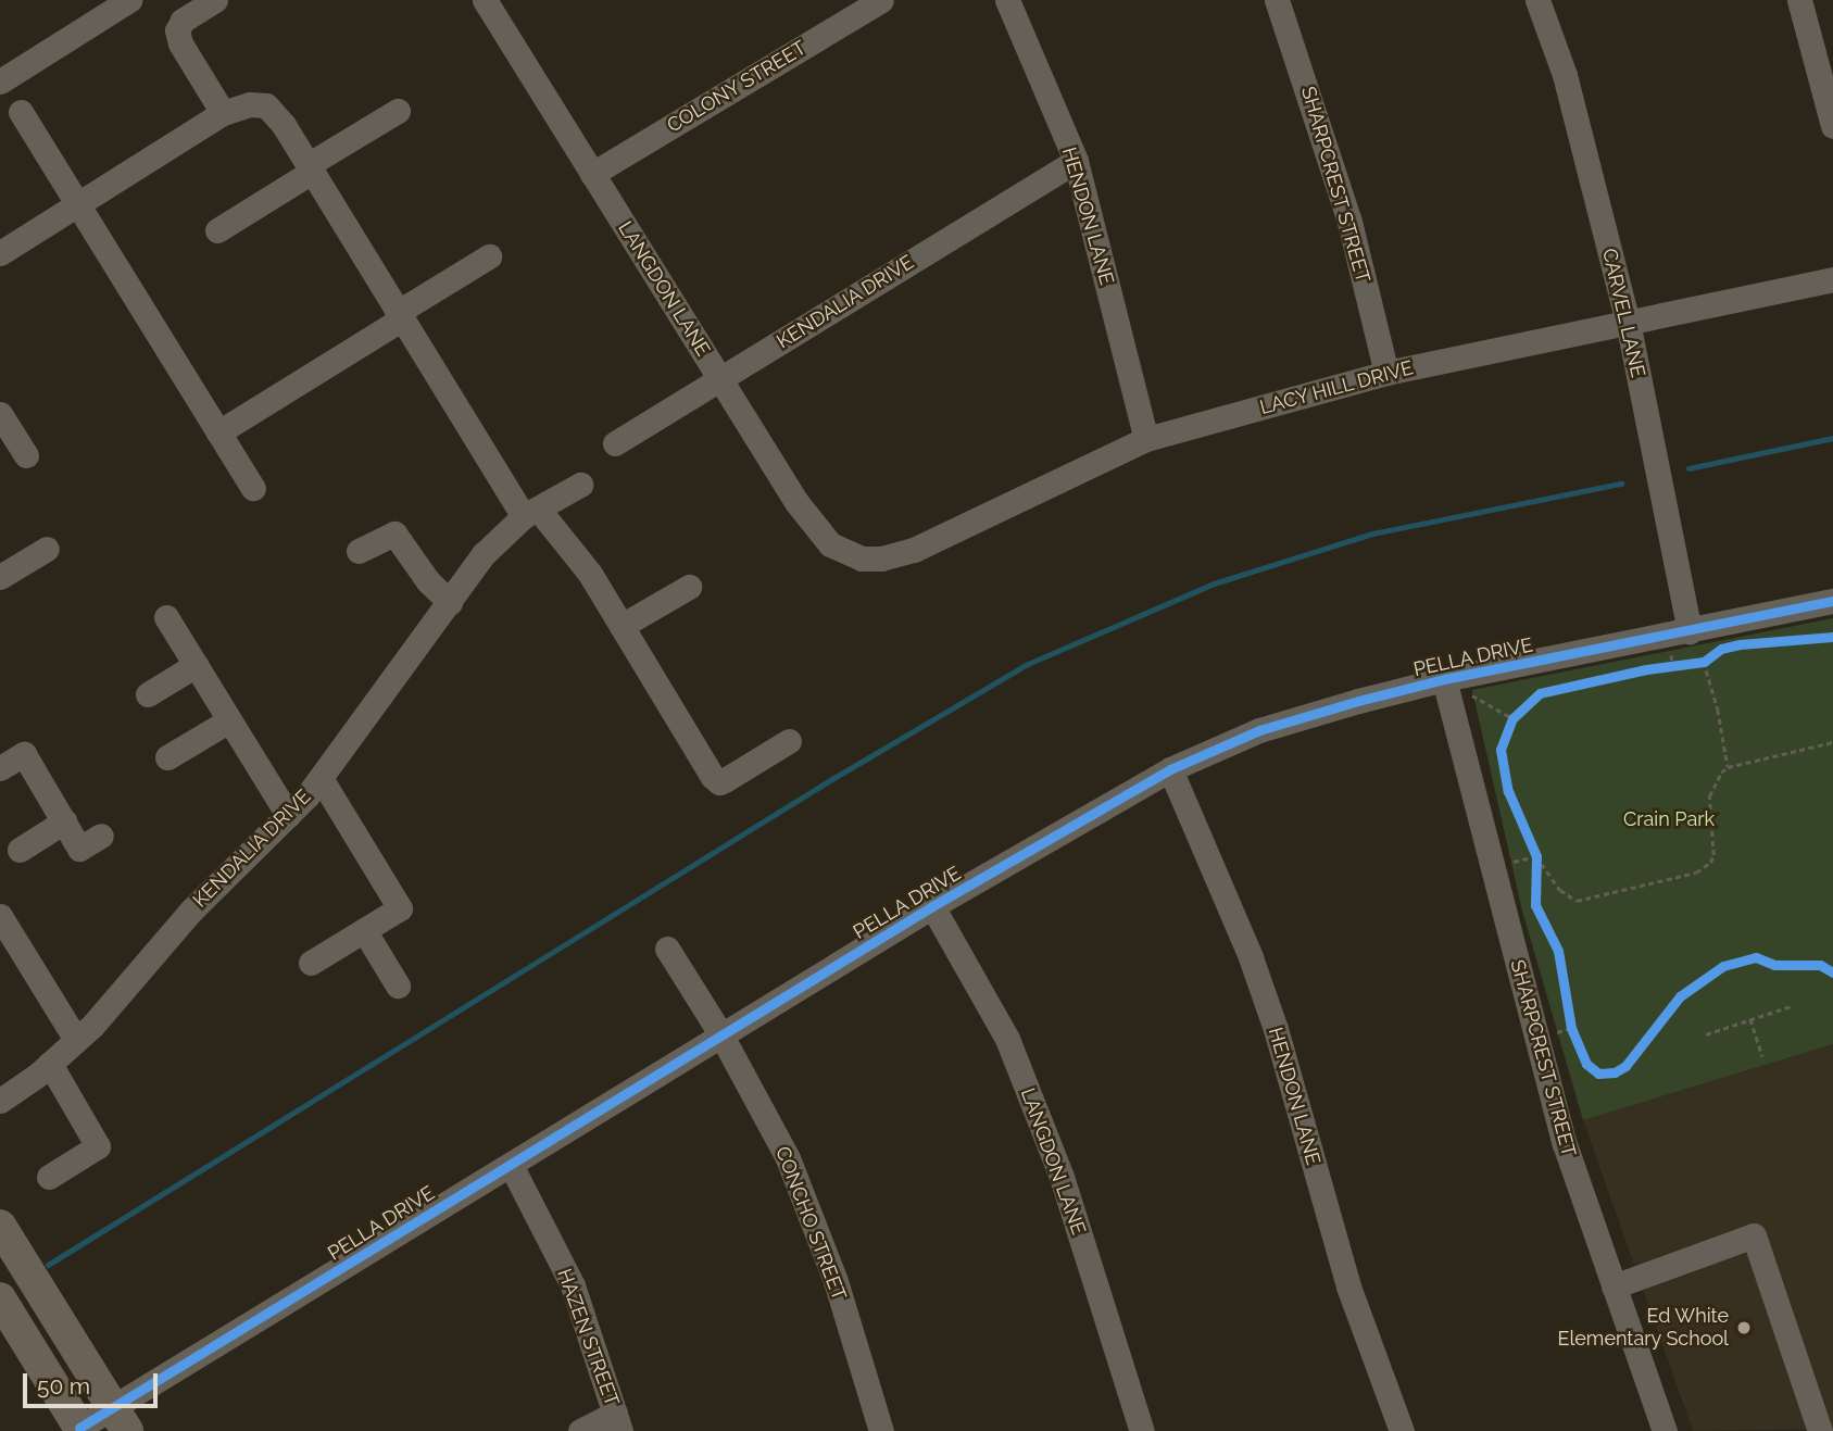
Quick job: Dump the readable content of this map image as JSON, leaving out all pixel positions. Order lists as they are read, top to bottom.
{
  "streets": {
    "street": [
      "COLONY STREET",
      "SHARPCREST STREET",
      "HENDON LANE",
      "LANGDON LANE",
      "KENDALIA DRIVE",
      "CARVEL LANE",
      "LACY HILL DRIVE",
      "PELLA DRIVE",
      "CONCHO STREET",
      "HAZEN STREET"
    ]
  },
  "crossings": [
    ["COLONY STREET", "LANGDON LANE"],
    ["SHARPCREST STREET", "LACY HILL DRIVE"],
    ["SHARPCREST STREET", "PELLA DRIVE"],
    ["HENDON LANE", "KENDALIA DRIVE"],
    ["HENDON LANE", "LACY HILL DRIVE"],
    ["HENDON LANE", "PELLA DRIVE"],
    ["LANGDON LANE", "KENDALIA DRIVE"],
    ["LANGDON LANE", "LACY HILL DRIVE"],
    ["LANGDON LANE", "PELLA DRIVE"],
    ["CARVEL LANE", "LACY HILL DRIVE"],
    ["CARVEL LANE", "PELLA DRIVE"],
    ["PELLA DRIVE", "CONCHO STREET"],
    ["PELLA DRIVE", "HAZEN STREET"]
  ],
  "parks": ["Crain Park"],
  "places": ["Ed White Elementary School"],
  "scale_bar": "50 m"
}
